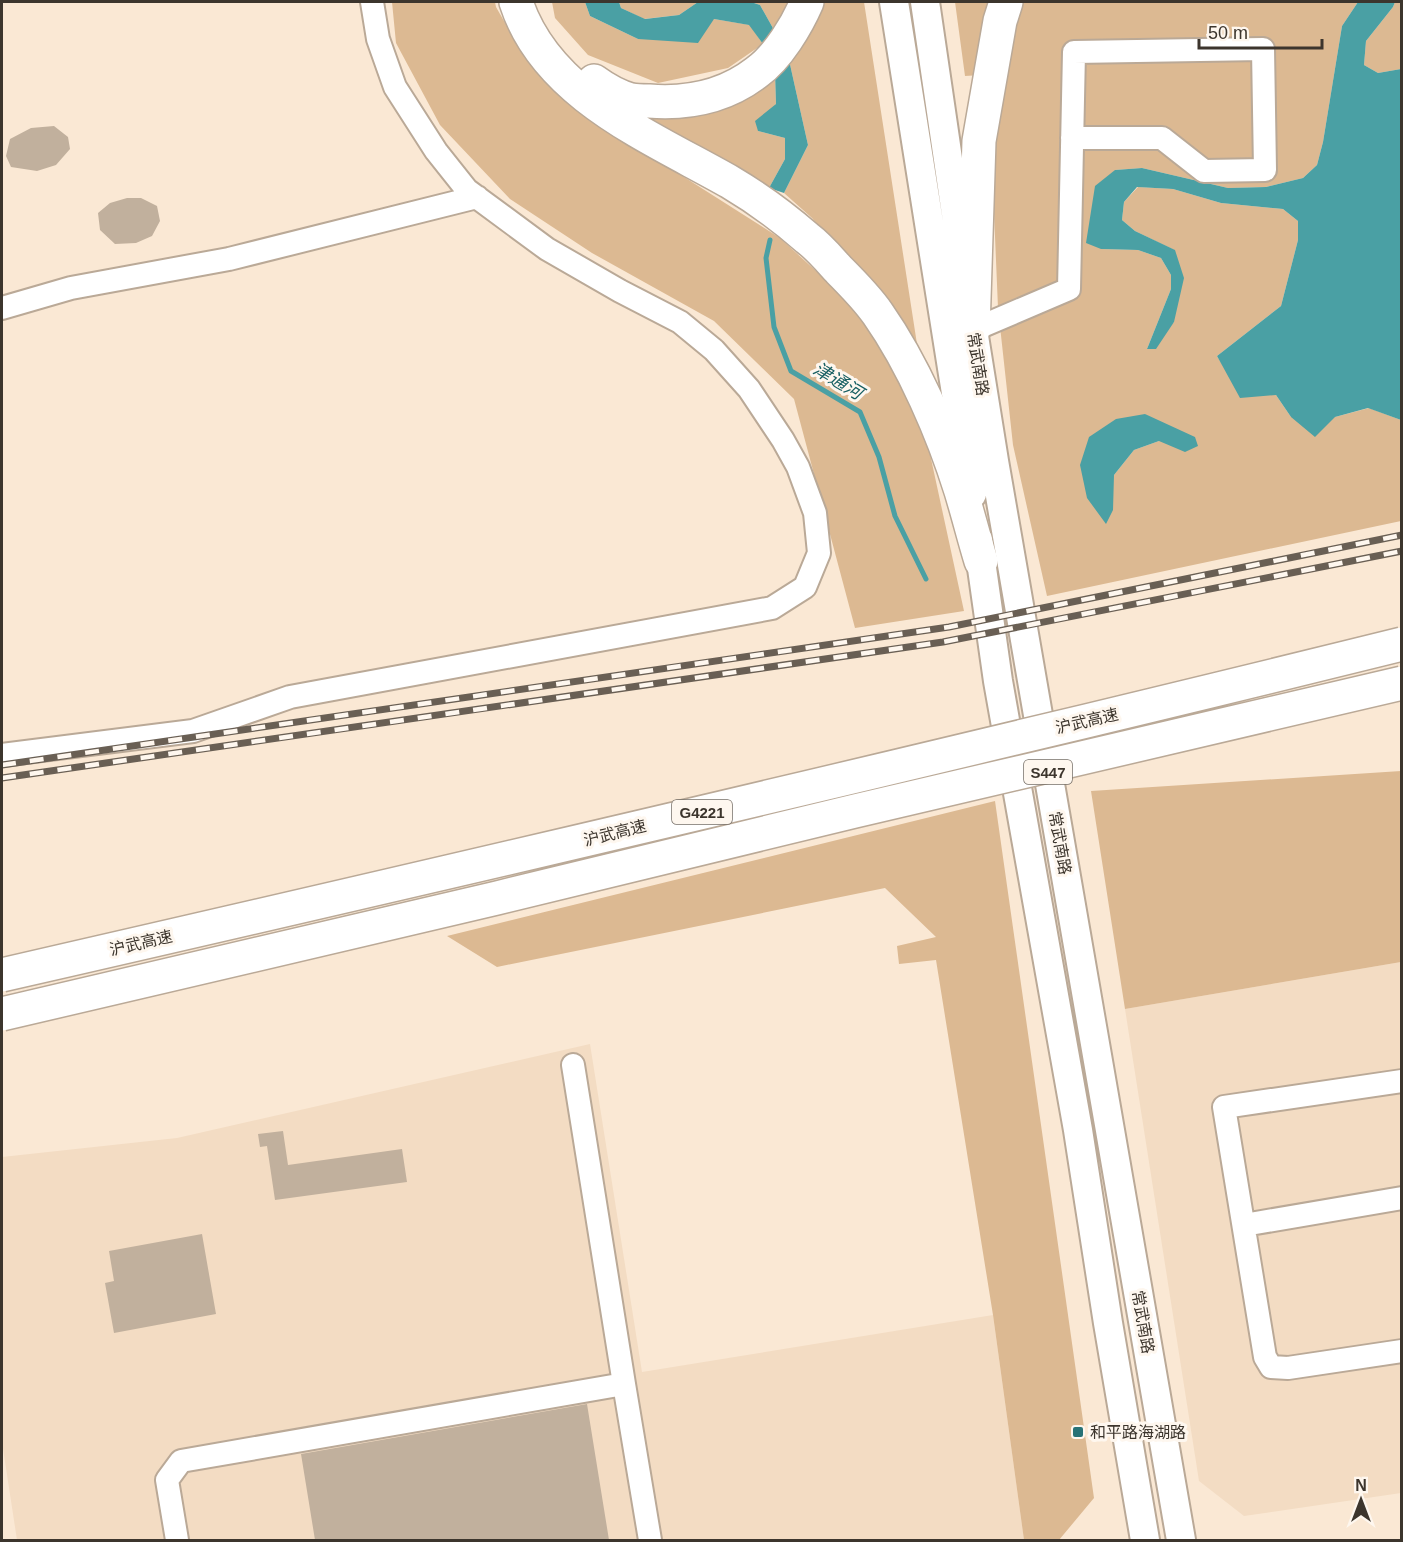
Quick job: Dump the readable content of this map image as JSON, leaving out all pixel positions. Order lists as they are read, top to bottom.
{
  "streets": {
    "highway": ["沪武高速", "G4221"],
    "main road": ["常武南路", "S447"]
  },
  "water": ["津通河"],
  "places": {
    "transit": ["和平路海湖路"]
  },
  "scale_bar": "50 m",
  "north": "top"
}
